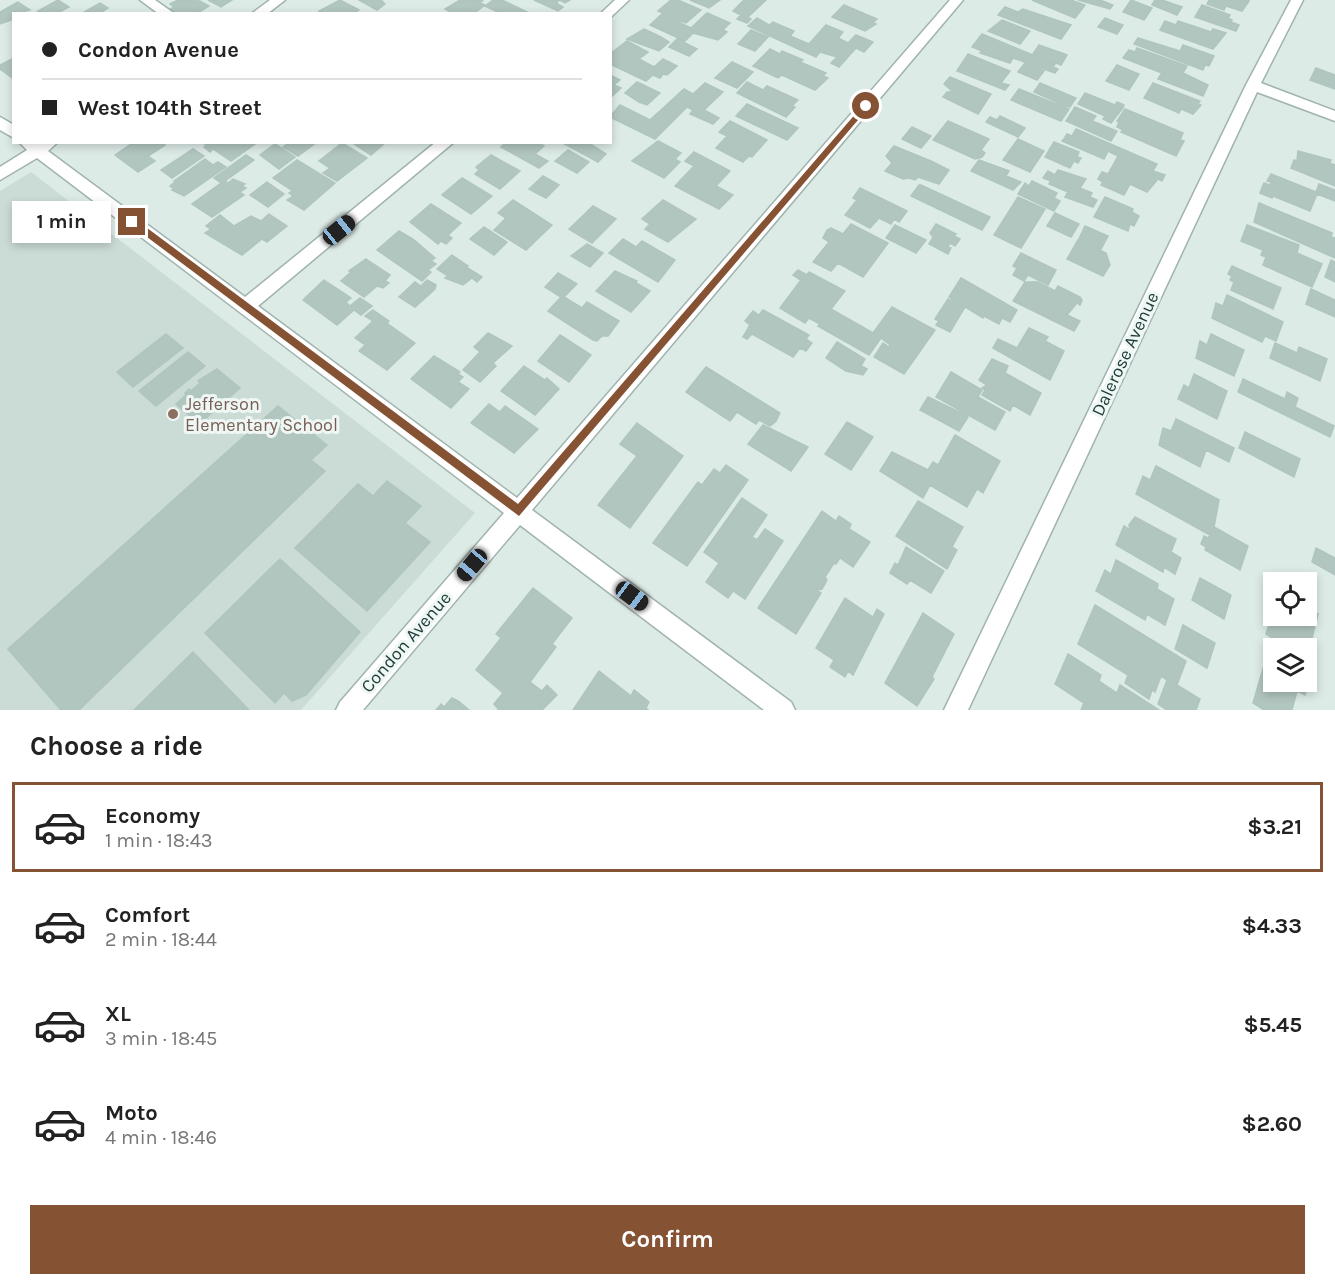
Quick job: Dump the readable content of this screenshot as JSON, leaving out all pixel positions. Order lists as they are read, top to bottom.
{
  "streets": {
    "street": ["Dalerose Avenue", "Condon Avenue"]
  },
  "places": ["Jefferson Elementary School"],
  "page": {
    "banner": ["Condon Avenue", "West 104th Street"],
    "bubble": "1 min",
    "heading": "Choose a ride",
    "list": [
      {
        "name": "Economy",
        "note": "1 min · 18:43",
        "value": "$3.21"
      },
      {
        "name": "Comfort",
        "note": "2 min · 18:44",
        "value": "$4.33"
      },
      {
        "name": "XL",
        "note": "3 min · 18:45",
        "value": "$5.45"
      },
      {
        "name": "Moto",
        "note": "4 min · 18:46",
        "value": "$2.60"
      }
    ],
    "buttons": "Confirm"
  }
}
